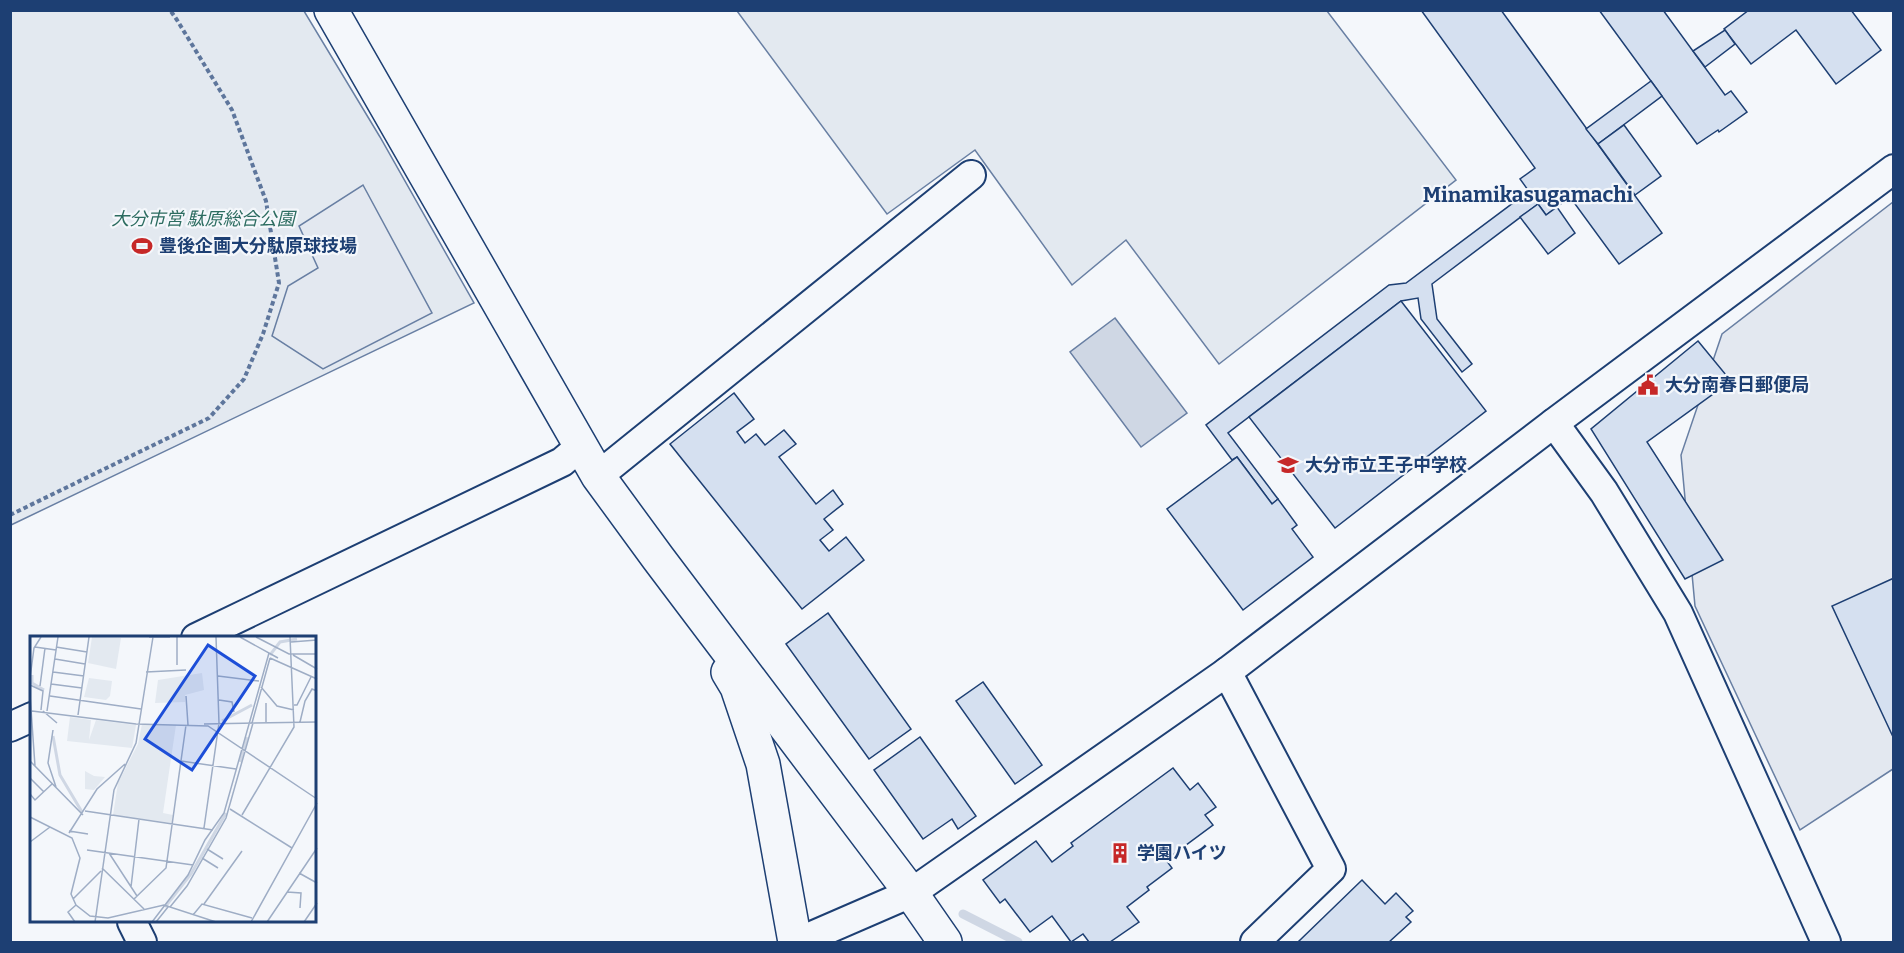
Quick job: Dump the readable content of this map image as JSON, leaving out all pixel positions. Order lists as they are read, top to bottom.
{
  "districts": ["Minamikasugamachi"],
  "parks": ["大分市営 駄原総合公園"],
  "places": {
    "sports": ["豊後企画大分駄原球技場"],
    "public building": ["大分南春日郵便局"],
    "school or university": ["大分市立王子中学校"],
    "building": ["学園ハイツ"]
  }
}
